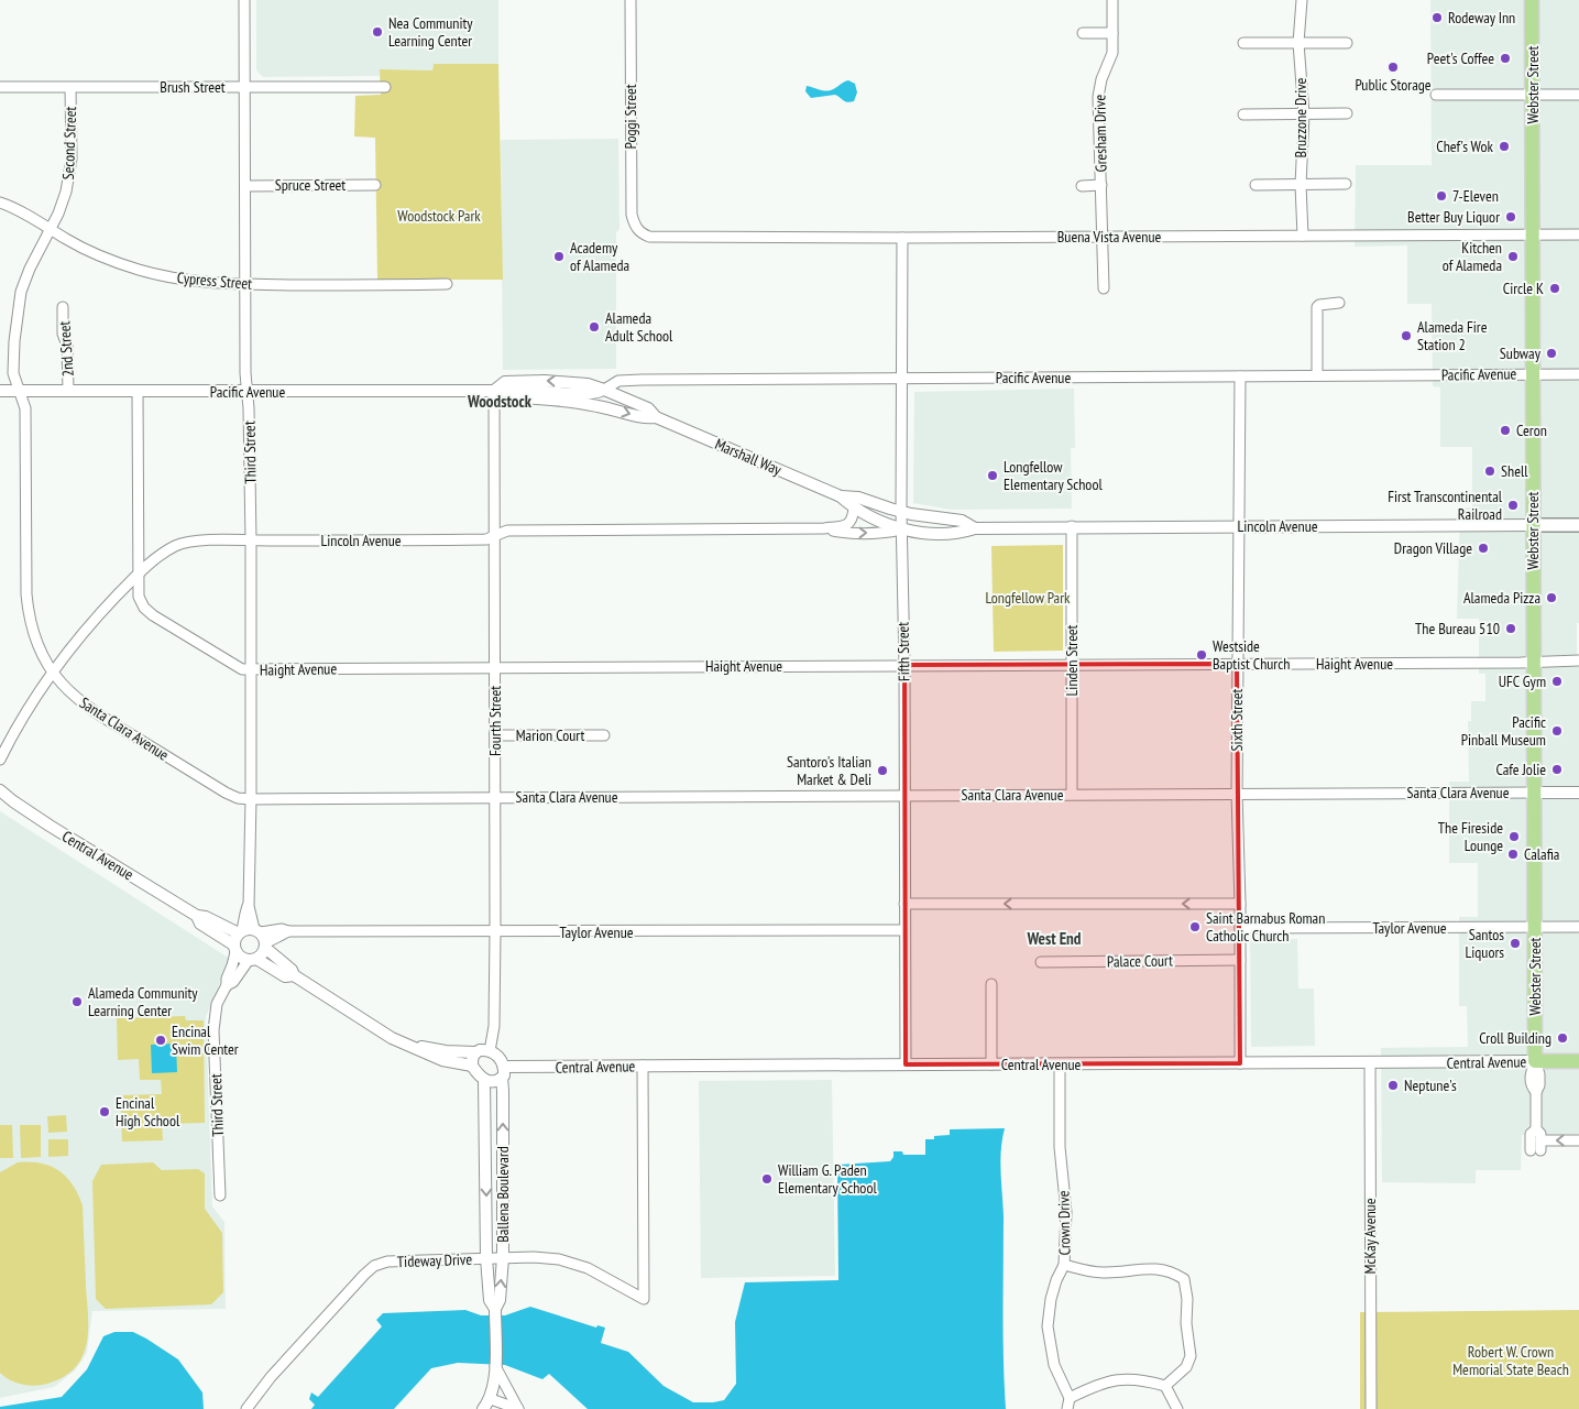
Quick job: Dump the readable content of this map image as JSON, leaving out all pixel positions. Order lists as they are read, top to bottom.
{
  "streets": {
    "main road": ["Webster Street", "Lincoln Avenue", "Central Avenue"],
    "street": [
      "Brush Street",
      "Poggi Street",
      "Bruzzone Drive",
      "Gresham Drive",
      "Second Street",
      "Spruce Street",
      "Buena Vista Avenue",
      "Cypress Street",
      "2nd Street",
      "Pacific Avenue",
      "Third Street",
      "Marshall Way",
      "Fifth Street",
      "Linden Street",
      "Haight Avenue",
      "Sixth Street",
      "Fourth Street",
      "Santa Clara Avenue",
      "Marion Court",
      "Taylor Avenue",
      "Palace Court",
      "Ballena Boulevard",
      "Crown Drive",
      "McKay Avenue",
      "Tideway Drive"
    ]
  },
  "crossings": [
    ["Webster Street", "Buena Vista Avenue"],
    ["Webster Street", "Pacific Avenue"],
    ["Webster Street", "Lincoln Avenue"],
    ["Webster Street", "Haight Avenue"],
    ["Webster Street", "Santa Clara Avenue"],
    ["Webster Street", "Central Avenue"],
    ["Webster Street", "Taylor Avenue"],
    ["Brush Street", "Second Street"],
    ["Brush Street", "Third Street"],
    ["Poggi Street", "Buena Vista Avenue"],
    ["Bruzzone Drive", "Buena Vista Avenue"],
    ["Gresham Drive", "Buena Vista Avenue"],
    ["Second Street", "Cypress Street"],
    ["Second Street", "Santa Clara Avenue"],
    ["Spruce Street", "Third Street"],
    ["Buena Vista Avenue", "Fifth Street"],
    ["Cypress Street", "Third Street"],
    ["Cypress Street", "Santa Clara Avenue"],
    ["2nd Street", "Pacific Avenue"],
    ["Pacific Avenue", "Third Street"],
    ["Pacific Avenue", "Marshall Way"],
    ["Pacific Avenue", "Fifth Street"],
    ["Pacific Avenue", "Haight Avenue"],
    ["Pacific Avenue", "Sixth Street"],
    ["Pacific Avenue", "Fourth Street"],
    ["Pacific Avenue", "Santa Clara Avenue"],
    ["Third Street", "Lincoln Avenue"],
    ["Third Street", "Haight Avenue"],
    ["Third Street", "Santa Clara Avenue"],
    ["Third Street", "Central Avenue"],
    ["Third Street", "Taylor Avenue"],
    ["Marshall Way", "Lincoln Avenue"],
    ["Marshall Way", "Fifth Street"],
    ["Lincoln Avenue", "Fifth Street"],
    ["Lincoln Avenue", "Linden Street"],
    ["Lincoln Avenue", "Haight Avenue"],
    ["Lincoln Avenue", "Sixth Street"],
    ["Lincoln Avenue", "Fourth Street"],
    ["Lincoln Avenue", "Santa Clara Avenue"],
    ["Fifth Street", "Haight Avenue"],
    ["Fifth Street", "Santa Clara Avenue"],
    ["Fifth Street", "Central Avenue"],
    ["Fifth Street", "Taylor Avenue"],
    ["Linden Street", "Haight Avenue"],
    ["Linden Street", "Santa Clara Avenue"],
    ["Haight Avenue", "Sixth Street"],
    ["Haight Avenue", "Fourth Street"],
    ["Sixth Street", "Santa Clara Avenue"],
    ["Sixth Street", "Central Avenue"],
    ["Sixth Street", "Taylor Avenue"],
    ["Sixth Street", "Palace Court"],
    ["Fourth Street", "Santa Clara Avenue"],
    ["Fourth Street", "Marion Court"],
    ["Fourth Street", "Central Avenue"],
    ["Fourth Street", "Taylor Avenue"],
    ["Fourth Street", "Ballena Boulevard"],
    ["Central Avenue", "Ballena Boulevard"],
    ["Central Avenue", "Crown Drive"],
    ["Central Avenue", "McKay Avenue"],
    ["Central Avenue", "Tideway Drive"],
    ["Ballena Boulevard", "Tideway Drive"]
  ],
  "districts": ["Woodstock", "West End"],
  "parks": ["Woodstock Park", "Longfellow Park", "Robert W. Crown Memorial State Beach"],
  "places": [
    "Rodeway Inn",
    "Nea Community Learning Center",
    "Peet's Coffee",
    "Public Storage",
    "Chef's Wok",
    "7-Eleven",
    "Better Buy Liquor",
    "Academy of Alameda",
    "Kitchen of Alameda",
    "Circle K",
    "Alameda Adult School",
    "Alameda Fire Station 2",
    "Subway",
    "Ceron",
    "Shell",
    "Longfellow Elementary School",
    "First Transcontinental Railroad",
    "Dragon Village",
    "Alameda Pizza",
    "The Bureau 510",
    "Westside Baptist Church",
    "UFC Gym",
    "Pacific Pinball Museum",
    "Cafe Jolie",
    "Santoro's Italian Market & Deli",
    "The Fireside Lounge",
    "Calafia",
    "Saint Barnabus Roman Catholic Church",
    "Santos Liquors",
    "Alameda Community Learning Center",
    "Croll Building",
    "Encinal Swim Center",
    "Neptune's",
    "Encinal High School",
    "William G. Paden Elementary School"
  ]
}
